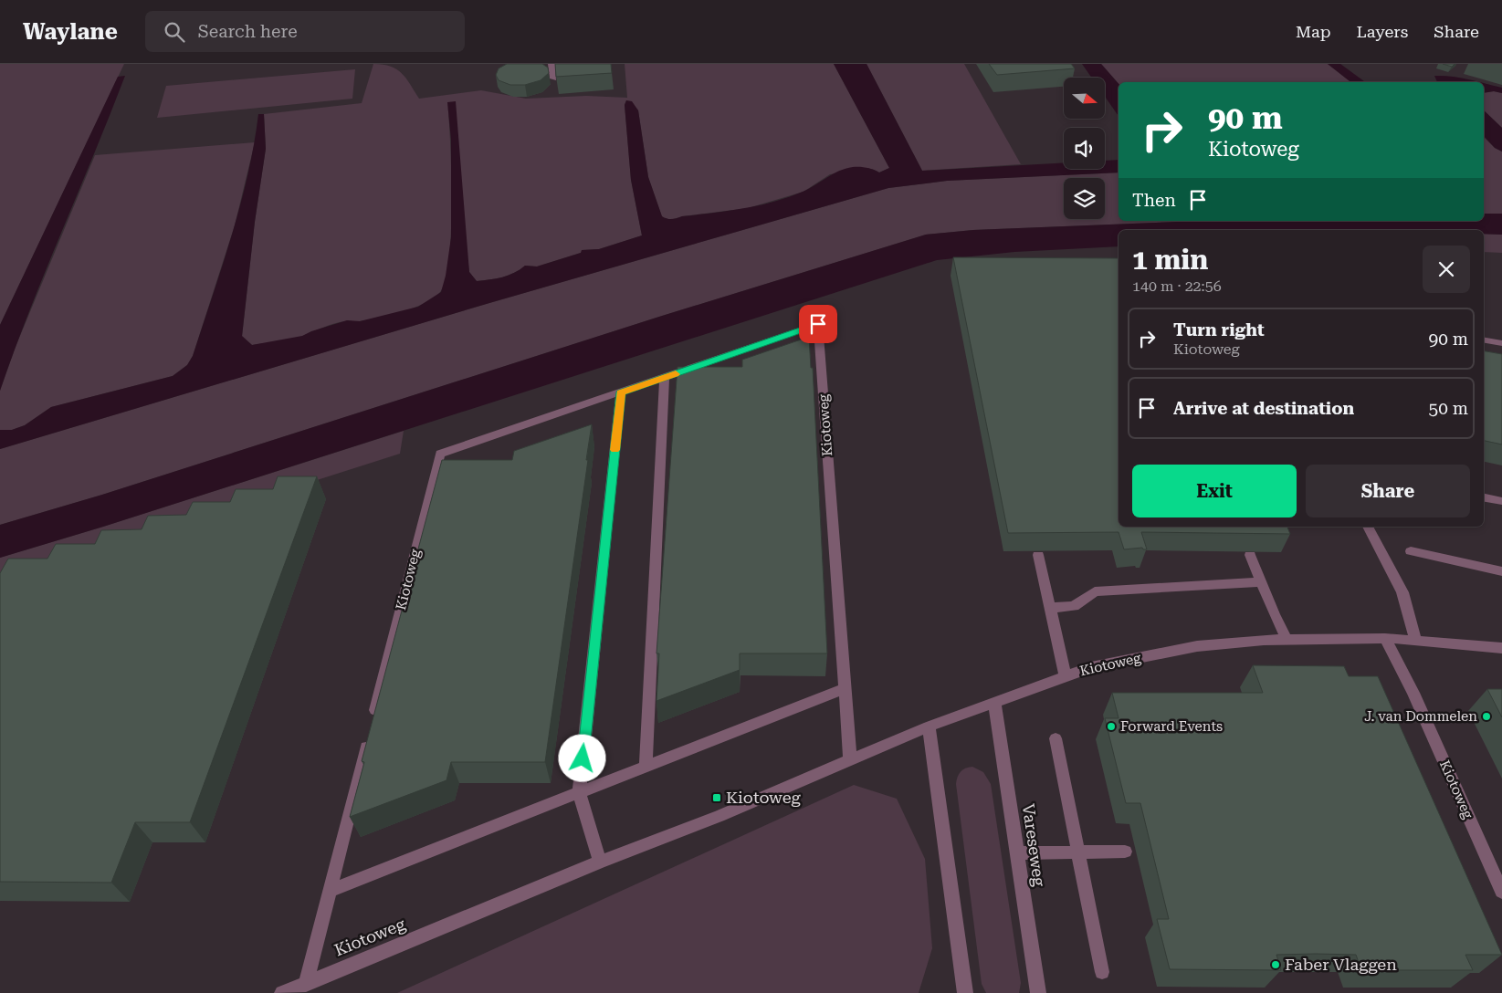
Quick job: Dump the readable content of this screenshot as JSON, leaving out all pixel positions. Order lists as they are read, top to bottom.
{
  "streets": {
    "street": ["Kiotoweg", "Vareseweg"]
  },
  "crossings": [
    ["Kiotoweg", "Vareseweg"]
  ],
  "places": {
    "other": ["J. van Dommelen", "Forward Events", "Faber Vlaggen"],
    "transit": ["Kiotoweg"]
  },
  "north": "right",
  "page": {
    "header": "Waylane",
    "search": "Search here",
    "nav": ["Map", "Layers", "Share"],
    "turn": ["90 m", "Kiotoweg"],
    "then": "Then",
    "heading": ["1 min", "140 m · 22:56"],
    "list": [
      {
        "name": "Turn right",
        "note": "Kiotoweg",
        "value": "90 m"
      },
      {
        "name": "Arrive at destination",
        "value": "50 m"
      }
    ],
    "buttons": ["Exit", "Share"]
  }
}
